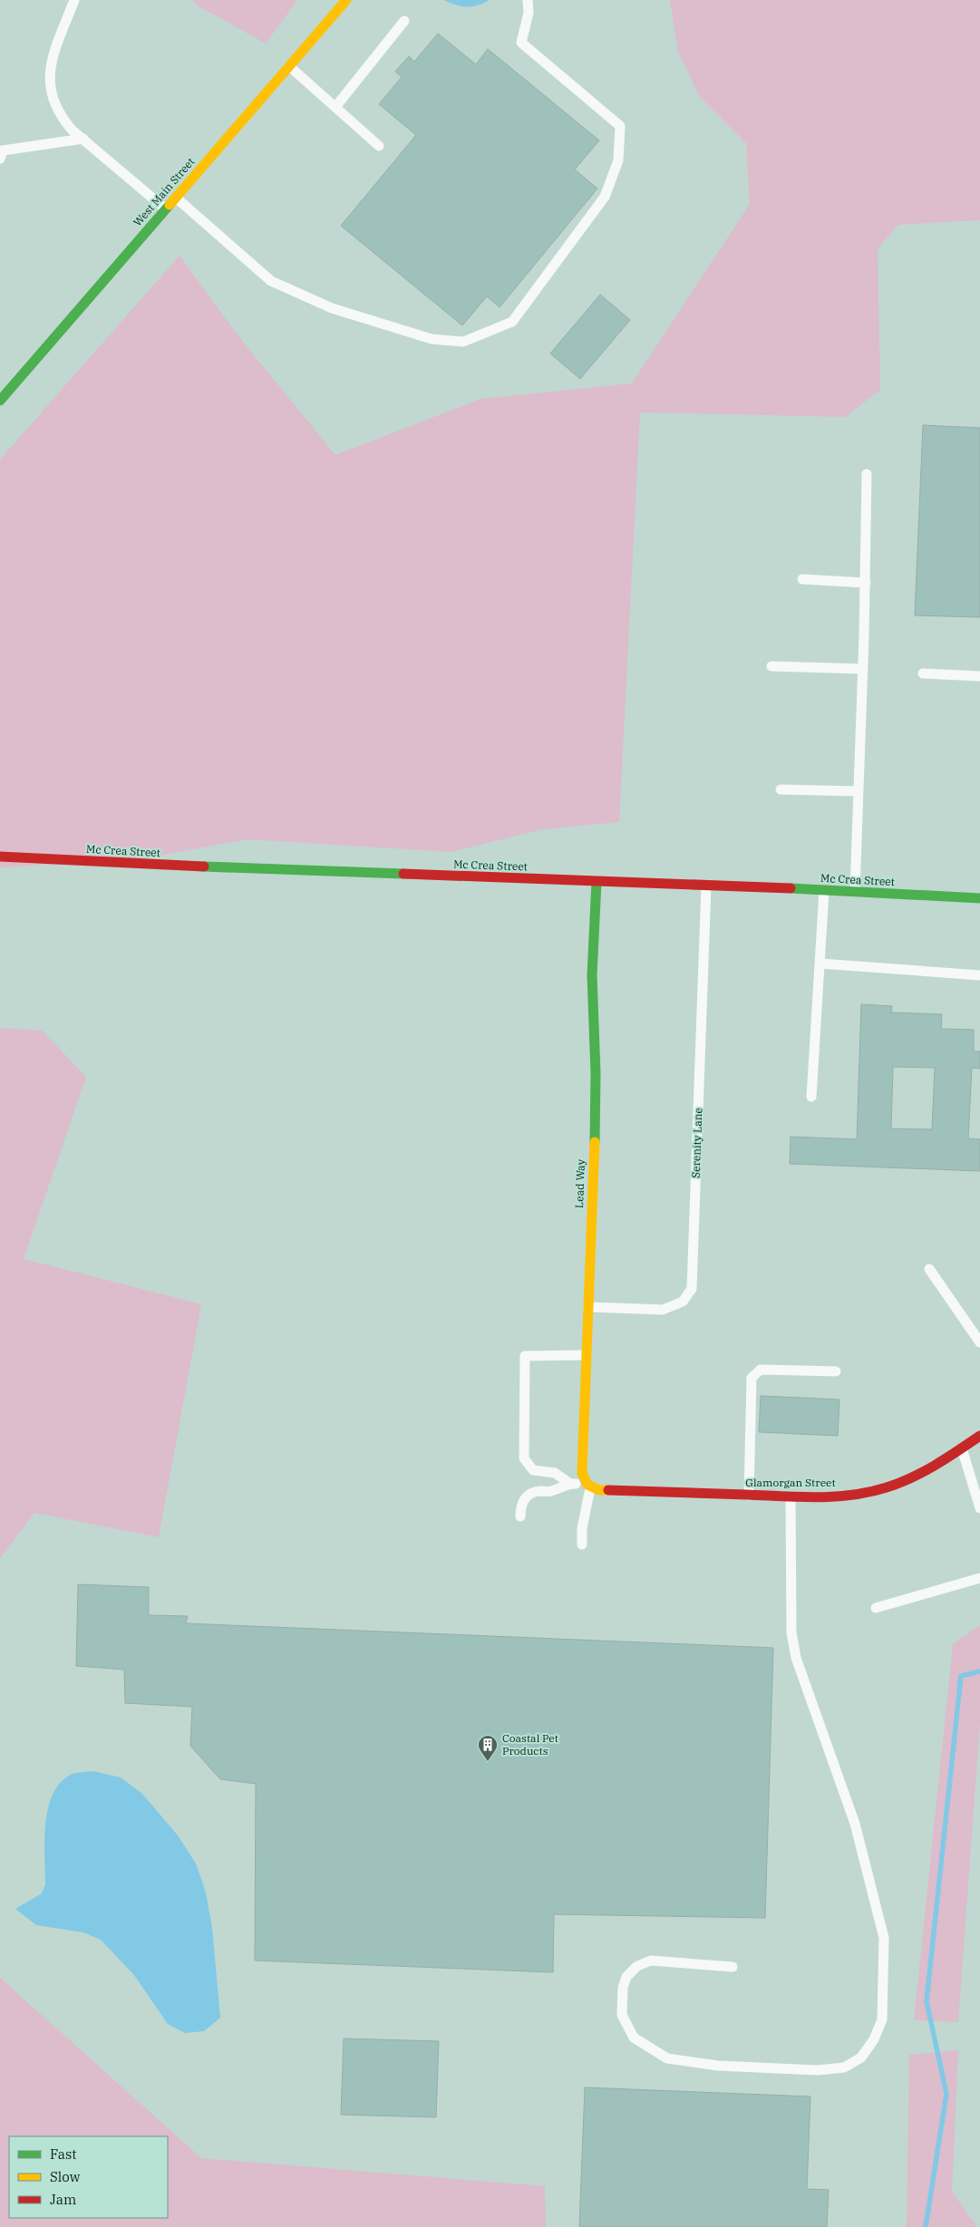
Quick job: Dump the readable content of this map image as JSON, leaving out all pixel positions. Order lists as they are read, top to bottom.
{
  "streets": {
    "street": [
      "West Main Street",
      "Mc Crea Street",
      "Lead Way",
      "Glamorgan Street"
    ],
    "lane": ["Serenity Lane"]
  },
  "crossings": [
    ["Mc Crea Street", "Serenity Lane"],
    ["Mc Crea Street", "Lead Way"],
    ["Serenity Lane", "Lead Way"],
    ["Lead Way", "Glamorgan Street"]
  ],
  "places": {
    "building": ["Coastal Pet Products"]
  },
  "legend": ["Fast", "Slow", "Jam"]
}
